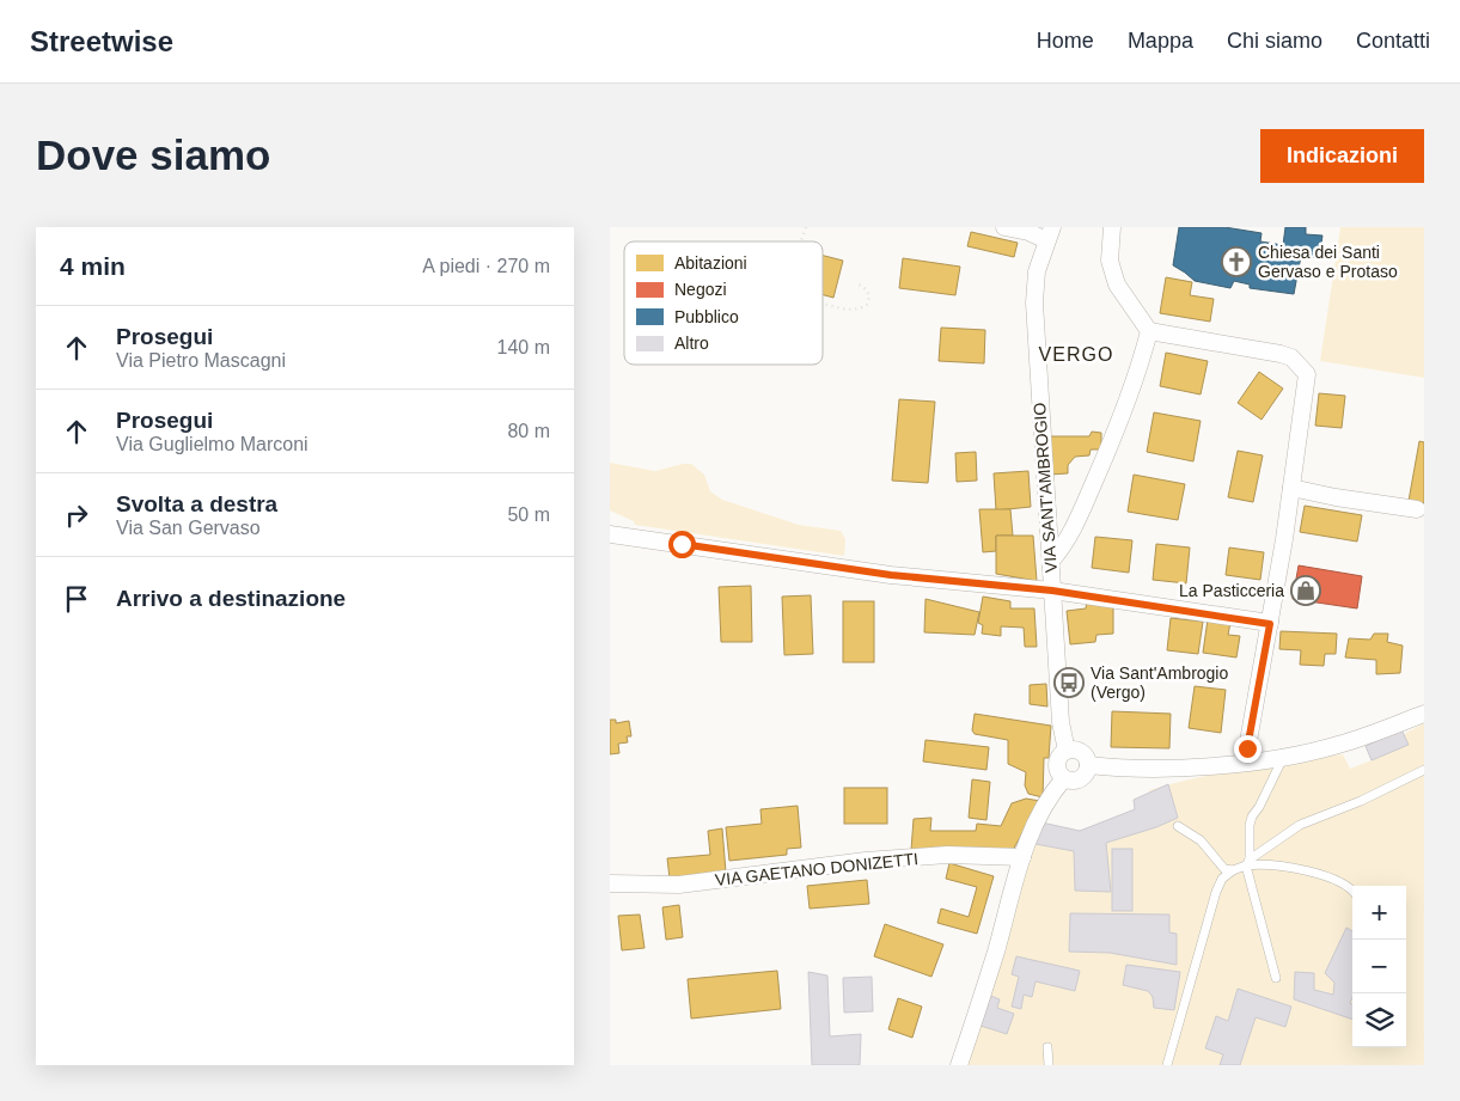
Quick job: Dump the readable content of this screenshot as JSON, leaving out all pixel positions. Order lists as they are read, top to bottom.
{
  "streets": {
    "street": ["VIA SANT'AMBROGIO", "VIA GAETANO DONIZETTI"]
  },
  "districts": ["VERGO"],
  "places": {
    "church": ["Chiesa dei Santi Gervaso e Protaso"],
    "shop": ["La Pasticceria"],
    "bus stop": ["Via Sant'Ambrogio (Vergo)"]
  },
  "legend": [
    "Abitazioni",
    "Negozi",
    "Pubblico",
    "Altro"
  ],
  "page": {
    "header": "Streetwise",
    "nav": [
      "Home",
      "Mappa",
      "Chi siamo",
      "Contatti"
    ],
    "buttons": "Indicazioni",
    "title": "Dove siamo",
    "heading": ["4 min", "A piedi · 270 m"],
    "list": [
      ["Prosegui", "Via Pietro Mascagni", "140 m"],
      ["Prosegui", "Via Guglielmo Marconi", "80 m"],
      ["Svolta a destra", "Via San Gervaso", "50 m"],
      "Arrivo a destinazione"
    ],
    "map_buttons": ["+", "−"]
  }
}
